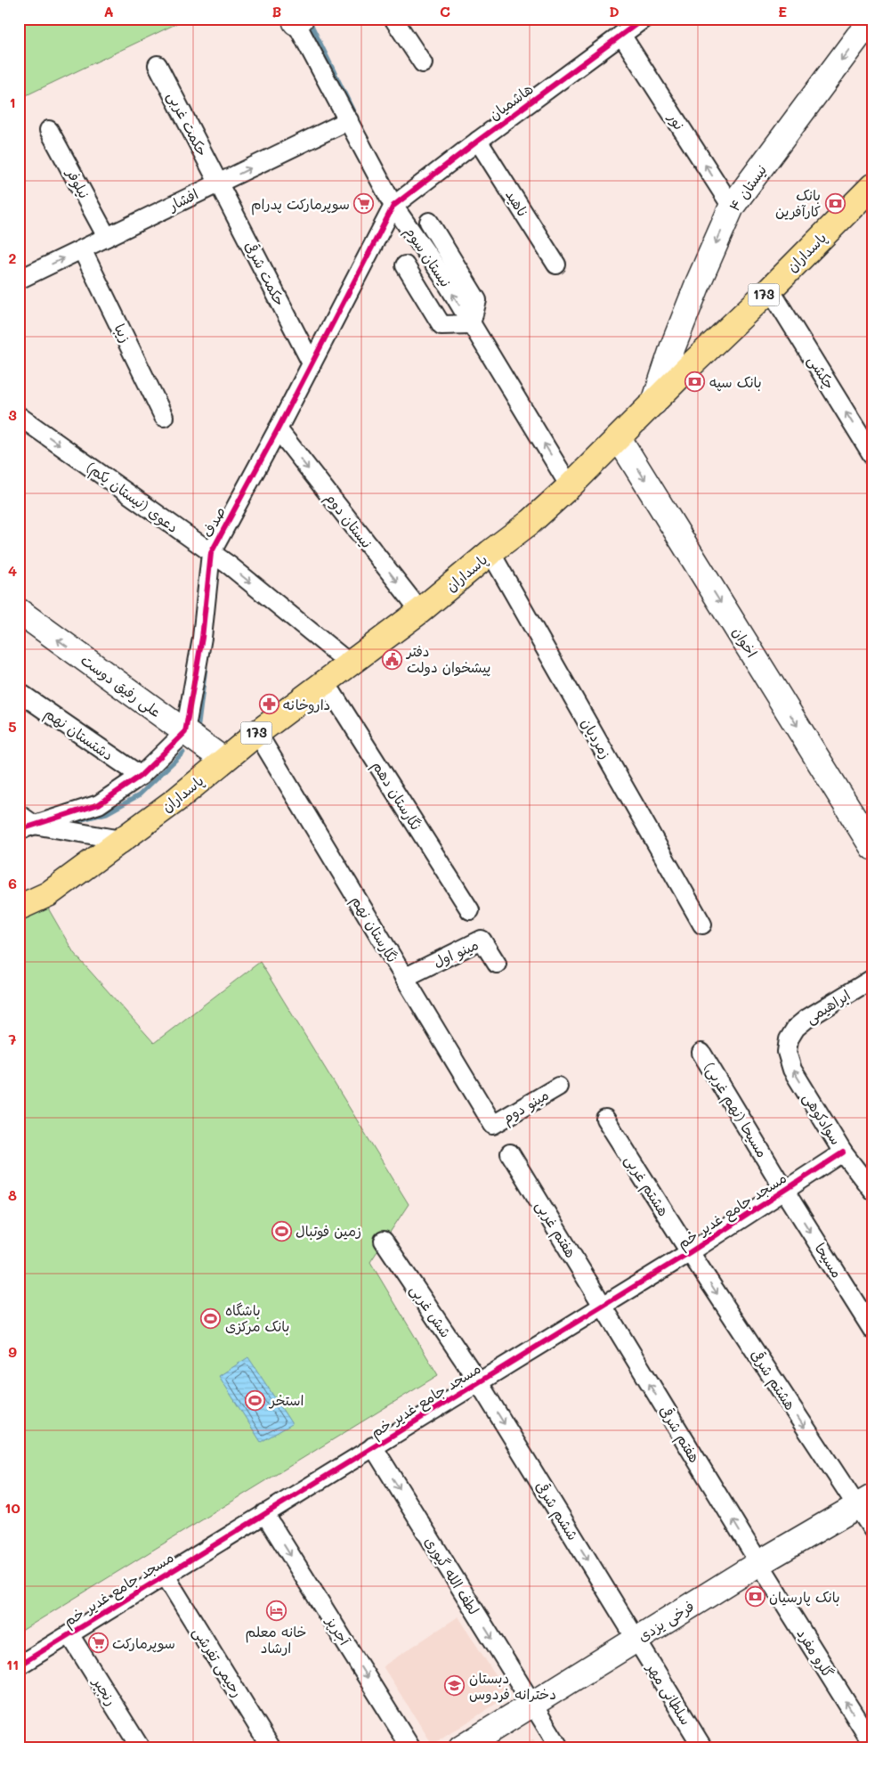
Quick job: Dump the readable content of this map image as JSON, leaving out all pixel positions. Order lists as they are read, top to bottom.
{
  "streets": {
    "main road": [
      "نیستان ۴",
      "پاسداران",
      "173",
      "اخوان",
      "علی رفیق دوست",
      "فرخی یزدی"
    ],
    "street": [
      "هاشمیان",
      "نور",
      "حکمت غربی",
      "نیلوفر",
      "افشار",
      "ناهید",
      "نیستان سوم",
      "حکمت شرقی",
      "زیبا",
      "چکشی",
      "دعوی (نیستان یکم)",
      "نیستان دوم",
      "صدف",
      "دشتستان نهم",
      "زمردیان",
      "نگارستان دهم",
      "نگارستان نهم",
      "مینو اول",
      "ابراهیمی",
      "مینو دوم",
      "مسیحا (نهم غربی)",
      "سوادکوهی",
      "هشتم غربی",
      "مسجد جامع غدیر خم",
      "هفتم غربی",
      "مسیحا",
      "شش غربی",
      "هشتم شرقی",
      "هفتم شرقی",
      "ششم شرقی",
      "لطف الله گیوری",
      "آجرپز",
      "گلرو مفرد",
      "رحیمی تفرشی",
      "رنجبر",
      "سلطانی مهر"
    ]
  },
  "crossings": [
    ["هاشمیان", "نور"],
    ["هاشمیان", "ناهید"],
    ["هاشمیان", "نیستان سوم"],
    ["هاشمیان", "صدف"],
    ["نور", "نیستان ۴"],
    ["حکمت غربی", "افشار"],
    ["حکمت غربی", "حکمت شرقی"],
    ["نیلوفر", "افشار"],
    ["نیستان ۴", "پاسداران"],
    ["افشار", "نیستان سوم"],
    ["افشار", "حکمت شرقی"],
    ["افشار", "زیبا"],
    ["پاسداران", "نیستان سوم"],
    ["پاسداران", "چکشی"],
    ["پاسداران", "دعوی (نیستان یکم)"],
    ["پاسداران", "نیستان دوم"],
    ["پاسداران", "اخوان"],
    ["پاسداران", "علی رفیق دوست"],
    ["پاسداران", "زمردیان"],
    ["پاسداران", "نگارستان دهم"],
    ["پاسداران", "نگارستان نهم"],
    ["نیستان سوم", "صدف"],
    ["حکمت شرقی", "صدف"],
    ["دعوی (نیستان یکم)", "صدف"],
    ["نیستان دوم", "صدف"],
    ["صدف", "علی رفیق دوست"],
    ["نگارستان نهم", "مینو اول"],
    ["نگارستان نهم", "مینو دوم"],
    ["ابراهیمی", "سوادکوهی"],
    ["مسیحا (نهم غربی)", "مسجد جامع غدیر خم"],
    ["مسیحا (نهم غربی)", "مسیحا"],
    ["سوادکوهی", "مسجد جامع غدیر خم"],
    ["هشتم غربی", "مسجد جامع غدیر خم"],
    ["هشتم غربی", "هشتم شرقی"],
    ["مسجد جامع غدیر خم", "هفتم غربی"],
    ["مسجد جامع غدیر خم", "مسیحا"],
    ["مسجد جامع غدیر خم", "شش غربی"],
    ["مسجد جامع غدیر خم", "هشتم شرقی"],
    ["مسجد جامع غدیر خم", "هفتم شرقی"],
    ["مسجد جامع غدیر خم", "ششم شرقی"],
    ["مسجد جامع غدیر خم", "لطف الله گیوری"],
    ["مسجد جامع غدیر خم", "آجرپز"],
    ["مسجد جامع غدیر خم", "رحیمی تفرشی"],
    ["مسجد جامع غدیر خم", "رنجبر"],
    ["هفتم غربی", "هفتم شرقی"],
    ["شش غربی", "ششم شرقی"],
    ["هشتم شرقی", "فرخی یزدی"],
    ["هفتم شرقی", "فرخی یزدی"],
    ["هفتم شرقی", "گلرو مفرد"],
    ["ششم شرقی", "فرخی یزدی"],
    ["ششم شرقی", "سلطانی مهر"],
    ["لطف الله گیوری", "فرخی یزدی"],
    ["فرخی یزدی", "گلرو مفرد"],
    ["فرخی یزدی", "سلطانی مهر"]
  ],
  "one_way": [
    "نور",
    "نیستان ۴",
    "افشار",
    "چکشی",
    "دعوی (نیستان یکم)",
    "نیستان دوم",
    "اخوان",
    "علی رفیق دوست",
    "سوادکوهی",
    "مسیحا",
    "هشتم شرقی",
    "هفتم شرقی",
    "ششم شرقی",
    "لطف الله گیوری",
    "آجرپز",
    "گلرو مفرد"
  ],
  "places": {
    "bank": ["بانک کارآفرین", "بانک سپه", "بانک پارسیان"],
    "supermarket": ["سوپرمارکت پدرام", "سوپرمارکت"],
    "public building": ["دفتر پیشخوان دولت"],
    "pharmacy": ["داروخانه"],
    "sports": ["زمین فوتبال", "باشگاه بانک مرکزی", "استخر"],
    "hotel": ["خانه معلم ارشاد"],
    "school or university": ["دبستان دخترانه فردوس"]
  },
  "grid": {
    "columns": [
      "A",
      "B",
      "C",
      "D",
      "E"
    ],
    "rows": [
      "1",
      "2",
      "3",
      "4",
      "5",
      "6",
      "7",
      "8",
      "9",
      "10",
      "11"
    ]
  }
}
